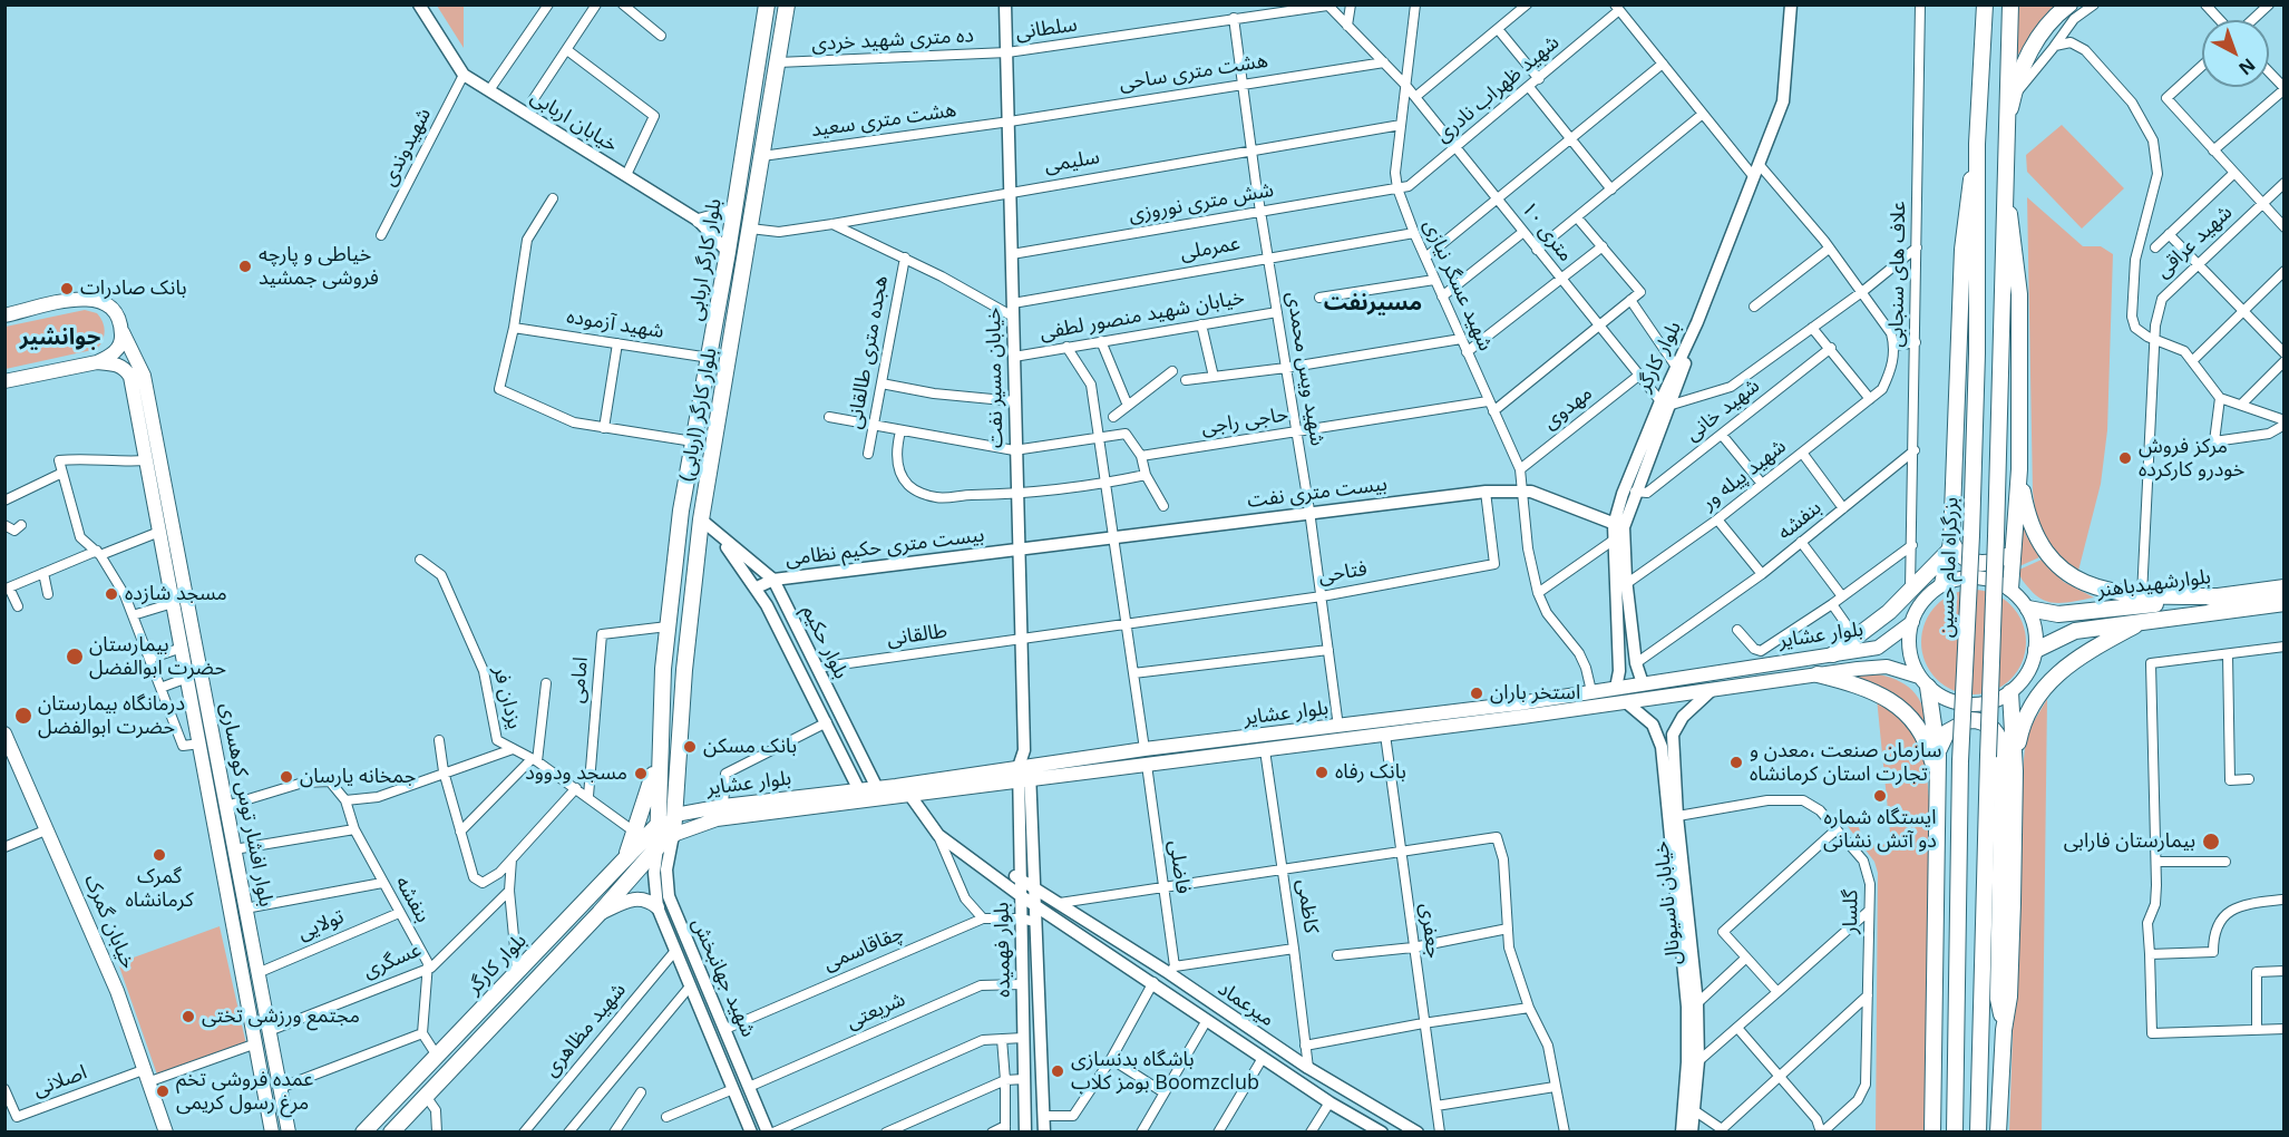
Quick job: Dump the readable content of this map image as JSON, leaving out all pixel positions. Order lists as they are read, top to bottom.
{
  "streets": {
    "main road": [
      "بلوار کارگر اربابی",
      "بلوار کارگر",
      "بلوار کارگر (اربابی)",
      "بزرگراه امام حسین",
      "بلوارشهیدباهنر",
      "بلوار عشایر",
      "بلوار افشار توس کوهساری",
      "خیابان گمرک"
    ],
    "street": [
      "سلطانی",
      "ده متری شهید خردی",
      "هشت متری ساحی",
      "شهید ظهراب نادری",
      "هشت متری سعید",
      "خیابان اربابی",
      "شهیدوندی",
      "سلیمی",
      "شش متری نوروزی",
      "۱۰ متری",
      "شهید عراقی",
      "عمرملی",
      "علاف های سنجابی",
      "شهید عسگر نیازی",
      "خیابان شهید منصور لطفی",
      "شهید آزموده",
      "هجده متری طالقانی",
      "شهید ویس محمدی",
      "خیابان مسیر نفت",
      "مهدوی",
      "شهید خانی",
      "حاجی راجی",
      "شهید پیله ور",
      "بیست متری نفت",
      "بنفشه",
      "بیست متری حکیم نظامی",
      "فتاحی",
      "طالقانی",
      "بلوار حکیم",
      "امامی",
      "یزدان فر",
      "فاضلی",
      "خیابان ناسیونال",
      "کاظمی",
      "گلسار",
      "تولایی",
      "جعفری",
      "چقاقاسمی",
      "بلوار فهمیده",
      "عسگری",
      "شهید جهانبخش",
      "میرعماد",
      "شریعتی",
      "شهید مظاهری",
      "اصلانی"
    ]
  },
  "crossings": [
    ["سلطانی", "ده متری شهید خردی"],
    ["سلطانی", "۱۰ متری"],
    ["سلطانی", "شهید ویس محمدی"],
    ["سلطانی", "خیابان مسیر نفت"],
    ["ده متری شهید خردی", "خیابان مسیر نفت"],
    ["ده متری شهید خردی", "بلوار کارگر (اربابی)"],
    ["هشت متری ساحی", "هشت متری سعید"],
    ["هشت متری ساحی", "۱۰ متری"],
    ["هشت متری ساحی", "شهید ویس محمدی"],
    ["هشت متری ساحی", "خیابان مسیر نفت"],
    ["شهید ظهراب نادری", "شش متری نوروزی"],
    ["شهید ظهراب نادری", "۱۰ متری"],
    ["شهید ظهراب نادری", "شهید عسگر نیازی"],
    ["هشت متری سعید", "خیابان مسیر نفت"],
    ["هشت متری سعید", "بلوار کارگر (اربابی)"],
    ["خیابان اربابی", "شهیدوندی"],
    ["خیابان اربابی", "بلوار کارگر اربابی"],
    ["سلیمی", "شهید عسگر نیازی"],
    ["سلیمی", "شهید ویس محمدی"],
    ["سلیمی", "خیابان مسیر نفت"],
    ["سلیمی", "بلوار کارگر (اربابی)"],
    ["شش متری نوروزی", "شهید عسگر نیازی"],
    ["شش متری نوروزی", "شهید ویس محمدی"],
    ["شش متری نوروزی", "خیابان مسیر نفت"],
    ["۱۰ متری", "شهید عسگر نیازی"],
    ["۱۰ متری", "بلوار کارگر"],
    ["۱۰ متری", "مهدوی"],
    ["عمرملی", "شهید عسگر نیازی"],
    ["عمرملی", "شهید ویس محمدی"],
    ["عمرملی", "خیابان مسیر نفت"],
    ["بلوار کارگر اربابی", "شهید آزموده"],
    ["بلوار کارگر اربابی", "بلوار کارگر"],
    ["بلوار کارگر اربابی", "بلوار عشایر"],
    ["بلوار کارگر اربابی", "امامی"],
    ["بلوار کارگر اربابی", "شهید جهانبخش"],
    ["علاف های سنجابی", "بنفشه"],
    ["شهید عسگر نیازی", "مهدوی"],
    ["شهید عسگر نیازی", "حاجی راجی"],
    ["شهید عسگر نیازی", "بیست متری نفت"],
    ["شهید عسگر نیازی", "بلوار عشایر"],
    ["خیابان شهید منصور لطفی", "شهید ویس محمدی"],
    ["خیابان شهید منصور لطفی", "خیابان مسیر نفت"],
    ["بلوار کارگر", "شهید خانی"],
    ["بلوار کارگر", "بلوار کارگر (اربابی)"],
    ["بلوار کارگر", "شهید پیله ور"],
    ["بلوار کارگر", "بیست متری نفت"],
    ["بلوار کارگر", "بنفشه"],
    ["بلوار کارگر", "بلوار عشایر"],
    ["بلوار کارگر", "شهید جهانبخش"],
    ["شهید ویس محمدی", "حاجی راجی"],
    ["شهید ویس محمدی", "بیست متری نفت"],
    ["شهید ویس محمدی", "فتاحی"],
    ["شهید ویس محمدی", "بلوار عشایر"],
    ["خیابان مسیر نفت", "بیست متری نفت"],
    ["خیابان مسیر نفت", "بیست متری حکیم نظامی"],
    ["خیابان مسیر نفت", "فتاحی"],
    ["خیابان مسیر نفت", "طالقانی"],
    ["خیابان مسیر نفت", "بلوار عشایر"],
    ["بلوار کارگر (اربابی)", "بلوار عشایر"],
    ["بلوار کارگر (اربابی)", "بلوار حکیم"],
    ["بلوار کارگر (اربابی)", "شهید جهانبخش"],
    ["بیست متری نفت", "بیست متری حکیم نظامی"],
    ["بیست متری نفت", "فتاحی"],
    ["بنفشه", "تولایی"],
    ["بنفشه", "عسگری"],
    ["بیست متری حکیم نظامی", "بلوار حکیم"],
    ["فتاحی", "طالقانی"],
    ["بلوارشهیدباهنر", "بلوار عشایر"],
    ["طالقانی", "بلوار حکیم"],
    ["بلوار عشایر", "بلوار حکیم"],
    ["بلوار عشایر", "فاضلی"],
    ["بلوار عشایر", "خیابان ناسیونال"],
    ["بلوار عشایر", "کاظمی"],
    ["بلوار عشایر", "جعفری"],
    ["بلوار عشایر", "بلوار فهمیده"],
    ["بلوار عشایر", "شهید جهانبخش"],
    ["امامی", "یزدان فر"],
    ["بلوار افشار توس کوهساری", "تولایی"],
    ["بلوار افشار توس کوهساری", "عسگری"],
    ["فاضلی", "میرعماد"],
    ["خیابان ناسیونال", "گلسار"],
    ["کاظمی", "میرعماد"],
    ["خیابان گمرک", "اصلانی"],
    ["چقاقاسمی", "بلوار فهمیده"],
    ["چقاقاسمی", "شهید جهانبخش"],
    ["بلوار فهمیده", "میرعماد"],
    ["بلوار فهمیده", "شریعتی"],
    ["شهید جهانبخش", "شریعتی"],
    ["شهید جهانبخش", "شهید مظاهری"]
  ],
  "districts": ["مسیرنفت", "جوانشیر"],
  "places": [
    "خیاطی ‌‌و‌ پارچه فروشی جمشید",
    "بانک صادرات",
    "مرکز فروش خودرو کارکرده",
    "مسجد شازده",
    "بیمارستان حضرت ابوالفضل",
    "استخر باران",
    "درمانگاه بیمارستان حضرت ابوالفضل",
    "بانک مسکن",
    "سازمان صنعت ،معدن و تجارت استان کرمانشاه",
    "بانک رفاه",
    "مسجد ودوود",
    "جمخانه یارسان",
    "ایستگاه شماره دو آتش نشانی",
    "بیمارستان فارابی",
    "گمرک کرمانشاه",
    "مجتمع ورزشی تختی",
    "باشگاه بدنسازی بومز کلاب Boomzclub",
    "عمده فروشی تخم مرغ رسول کریمی"
  ],
  "north": "bottom right"
}
